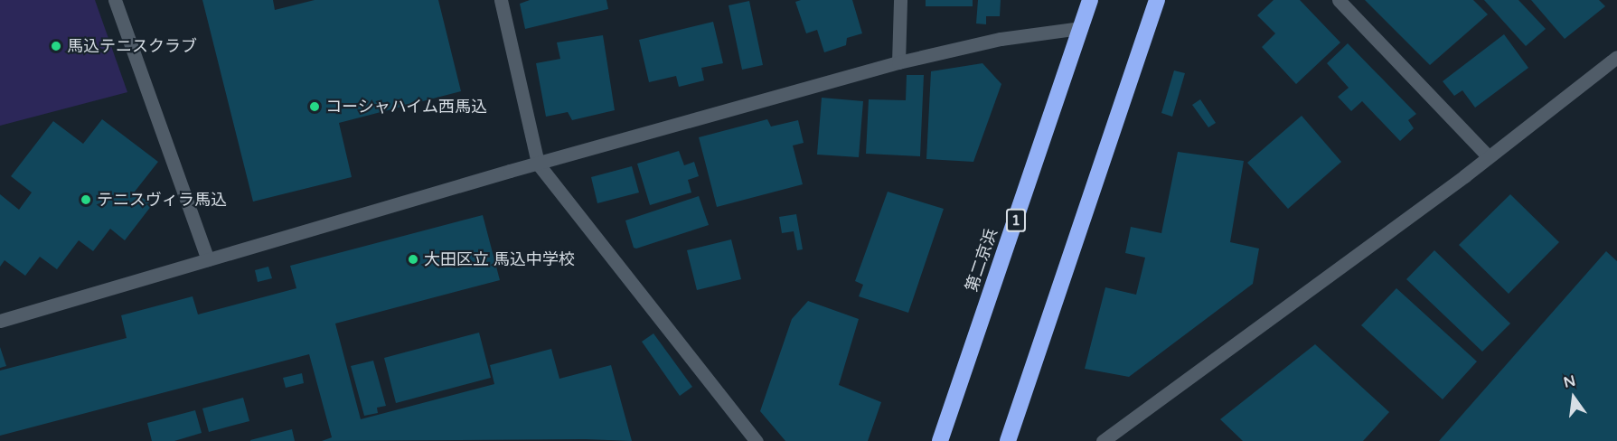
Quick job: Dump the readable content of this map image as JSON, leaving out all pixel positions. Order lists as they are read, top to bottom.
{
  "streets": {
    "highway": ["1", "第二京浜"]
  },
  "places": [
    "馬込テニスクラブ",
    "コーシャハイム西馬込",
    "テニスヴィラ馬込",
    "大田区立 馬込中学校"
  ],
  "north": "top"
}
